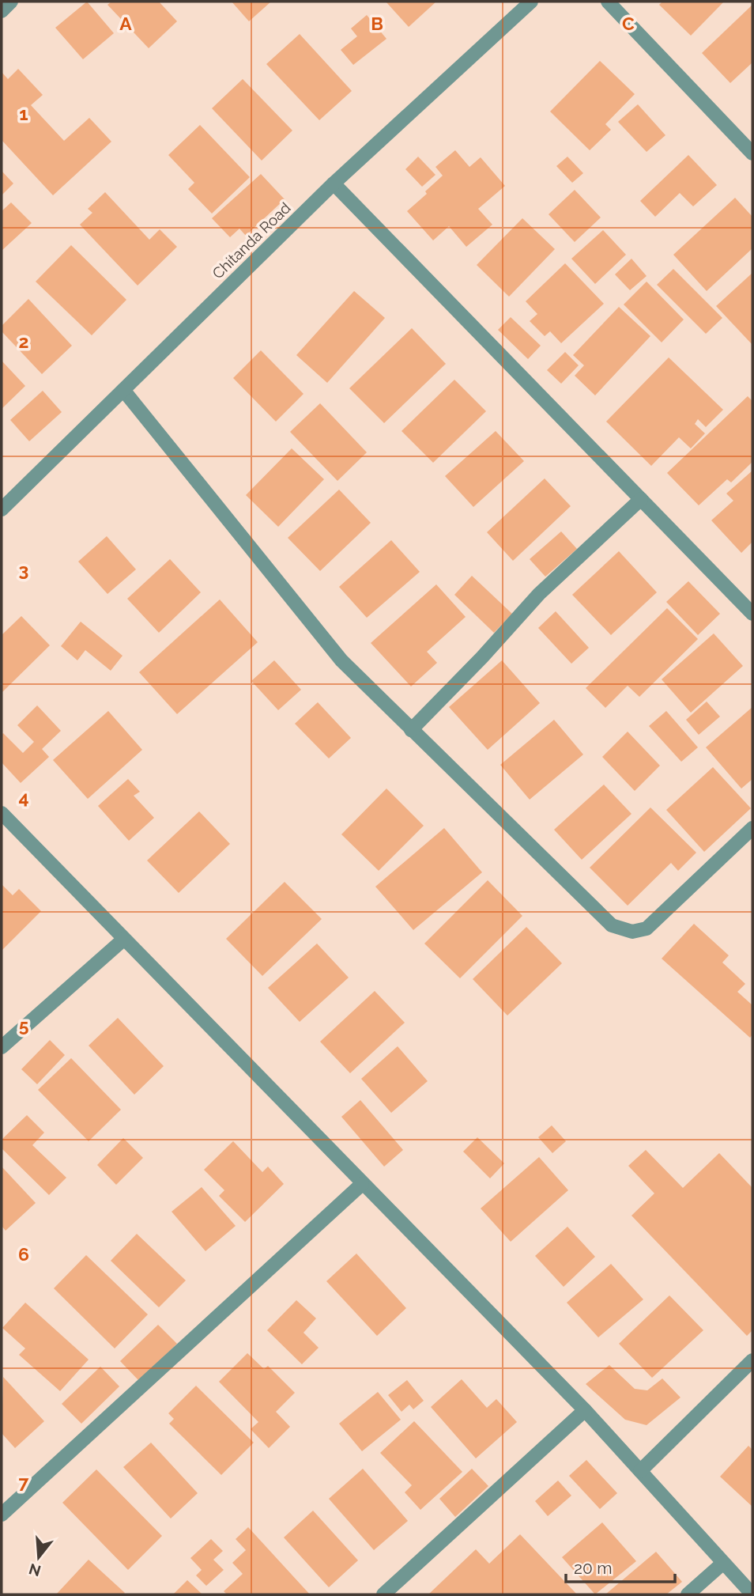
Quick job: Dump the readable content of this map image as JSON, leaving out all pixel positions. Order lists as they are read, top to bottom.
{
  "streets": {
    "street": ["Chitanda Road"]
  },
  "scale_bar": "20 m",
  "north": "bottom",
  "grid": {
    "columns": ["A", "B", "C"],
    "rows": [
      "1",
      "2",
      "3",
      "4",
      "5",
      "6",
      "7"
    ]
  }
}
